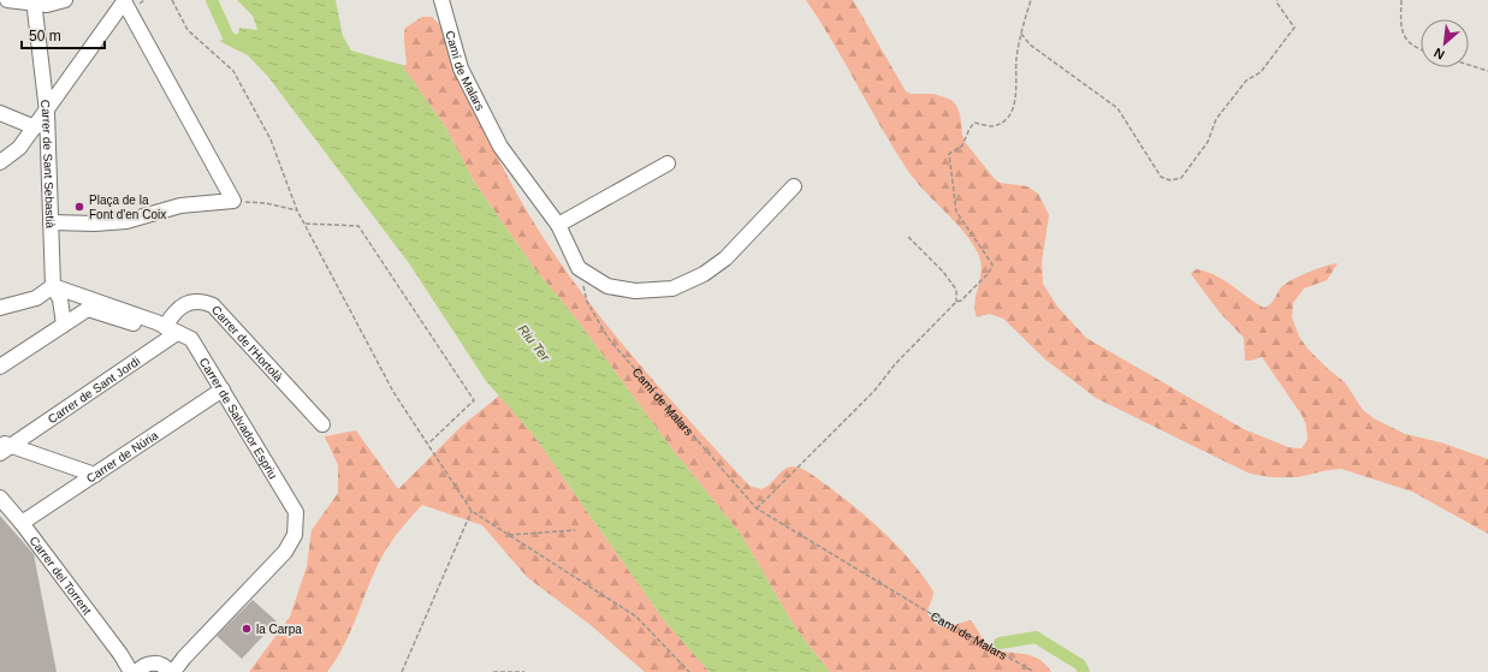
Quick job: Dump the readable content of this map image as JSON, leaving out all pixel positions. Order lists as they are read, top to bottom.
{
  "streets": {
    "street": [
      "Camí de Malars",
      "Carrer de Sant Sebastià",
      "Carrer de l'Hortolà",
      "Carrer de Sant Jordi",
      "Carrer de Salvador Espriu",
      "Carrer de Núria",
      "Carrer del Torrent"
    ]
  },
  "crossings": [
    ["Carrer de Sant Sebastià", "Carrer de Salvador Espriu"],
    ["Carrer de l'Hortolà", "Carrer de Sant Jordi"],
    ["Carrer de l'Hortolà", "Carrer de Salvador Espriu"],
    ["Carrer de Sant Jordi", "Carrer de Salvador Espriu"],
    ["Carrer de Salvador Espriu", "Carrer de Núria"],
    ["Carrer de Núria", "Carrer del Torrent"]
  ],
  "water": ["Riu Ter"],
  "places": ["Plaça de la Font d'en Coix", "la Carpa"],
  "scale_bar": "50 m",
  "north": "bottom left"
}
